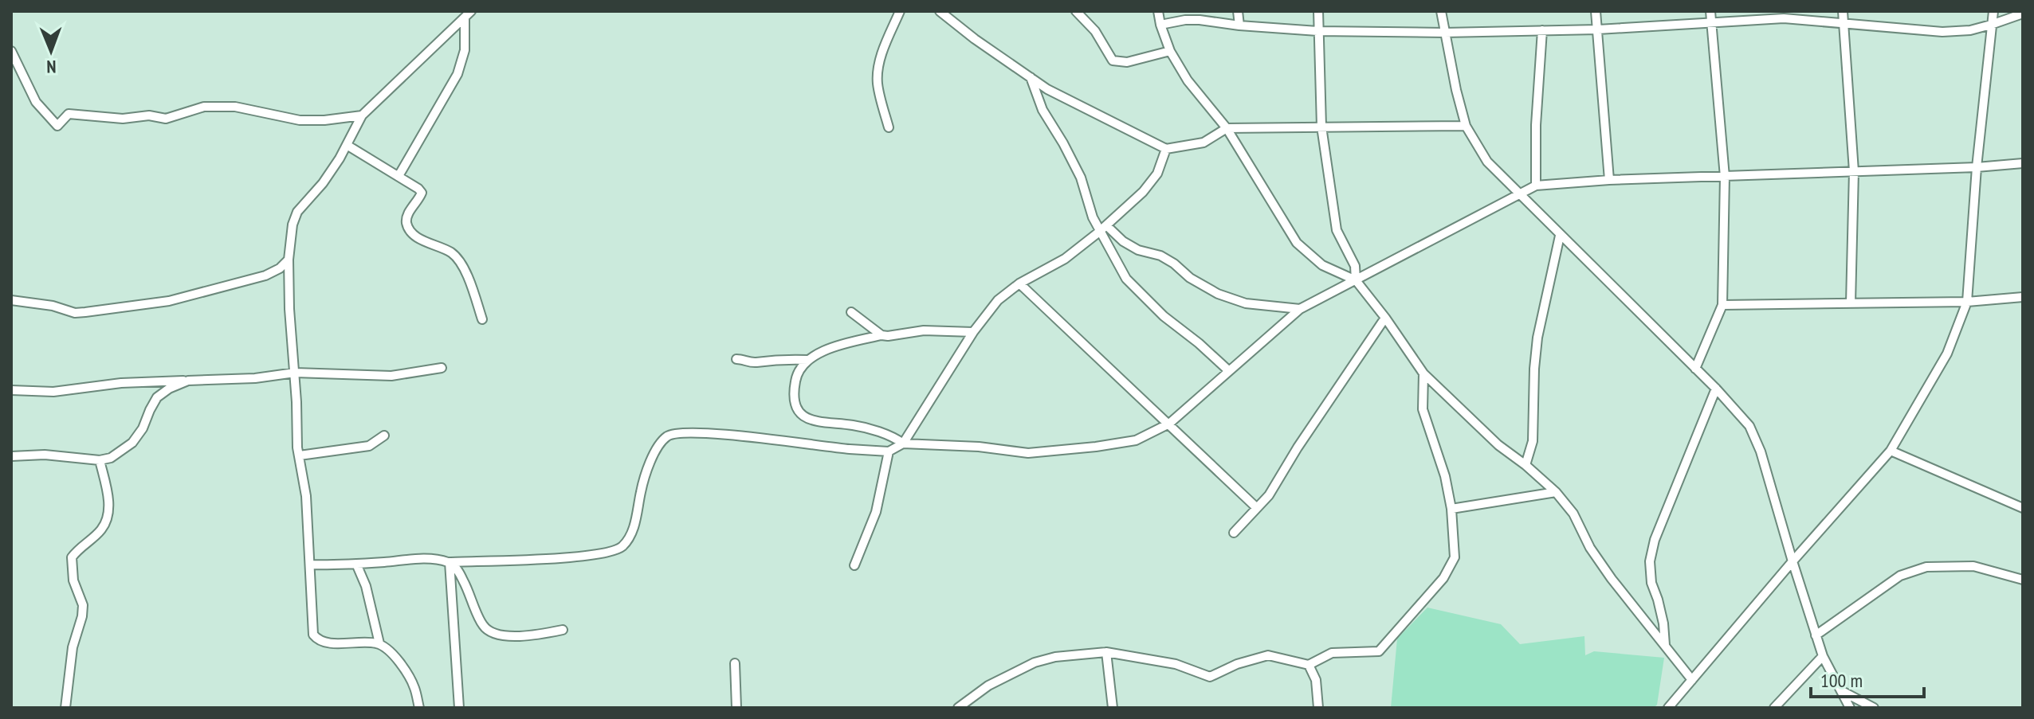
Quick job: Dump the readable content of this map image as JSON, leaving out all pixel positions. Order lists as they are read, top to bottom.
{
  "scale_bar": "100 m",
  "north": "bottom"
}
